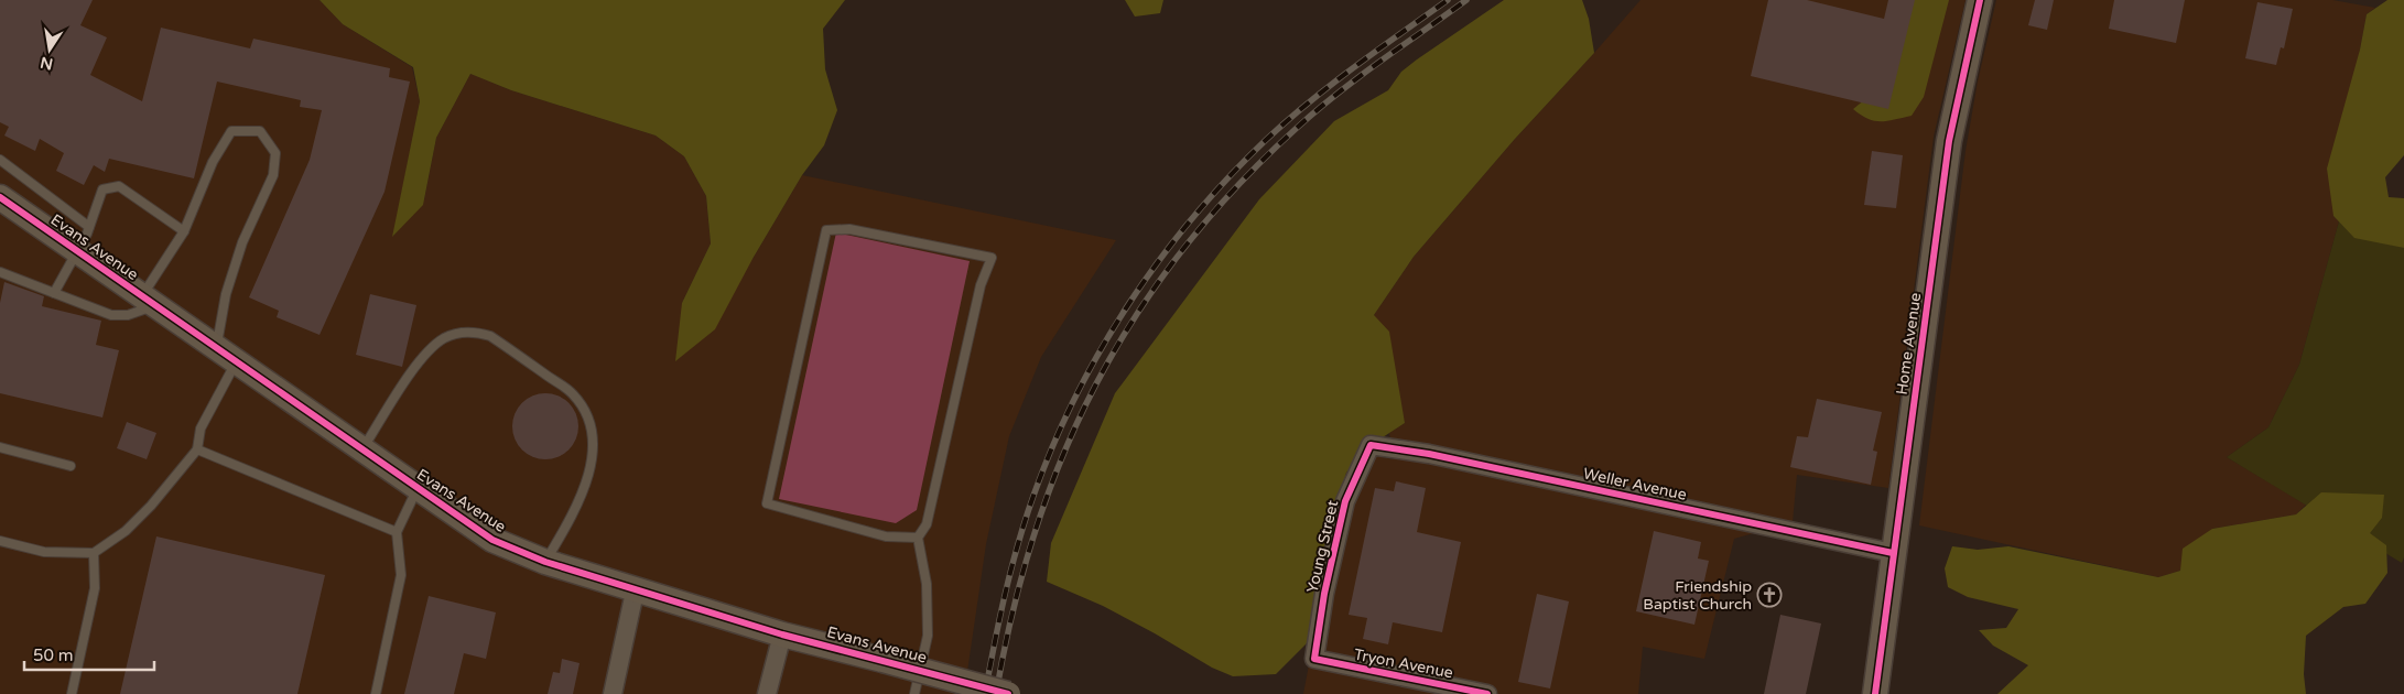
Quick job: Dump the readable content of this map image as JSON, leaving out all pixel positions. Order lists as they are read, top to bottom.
{
  "streets": {
    "street": [
      "Evans Avenue",
      "Home Avenue",
      "Weller Avenue",
      "Young Street",
      "Tryon Avenue"
    ]
  },
  "crossings": [
    ["Home Avenue", "Weller Avenue"],
    ["Weller Avenue", "Young Street"],
    ["Young Street", "Tryon Avenue"]
  ],
  "places": {
    "church": ["Friendship Baptist Church"]
  },
  "scale_bar": "50 m",
  "north": "bottom"
}
